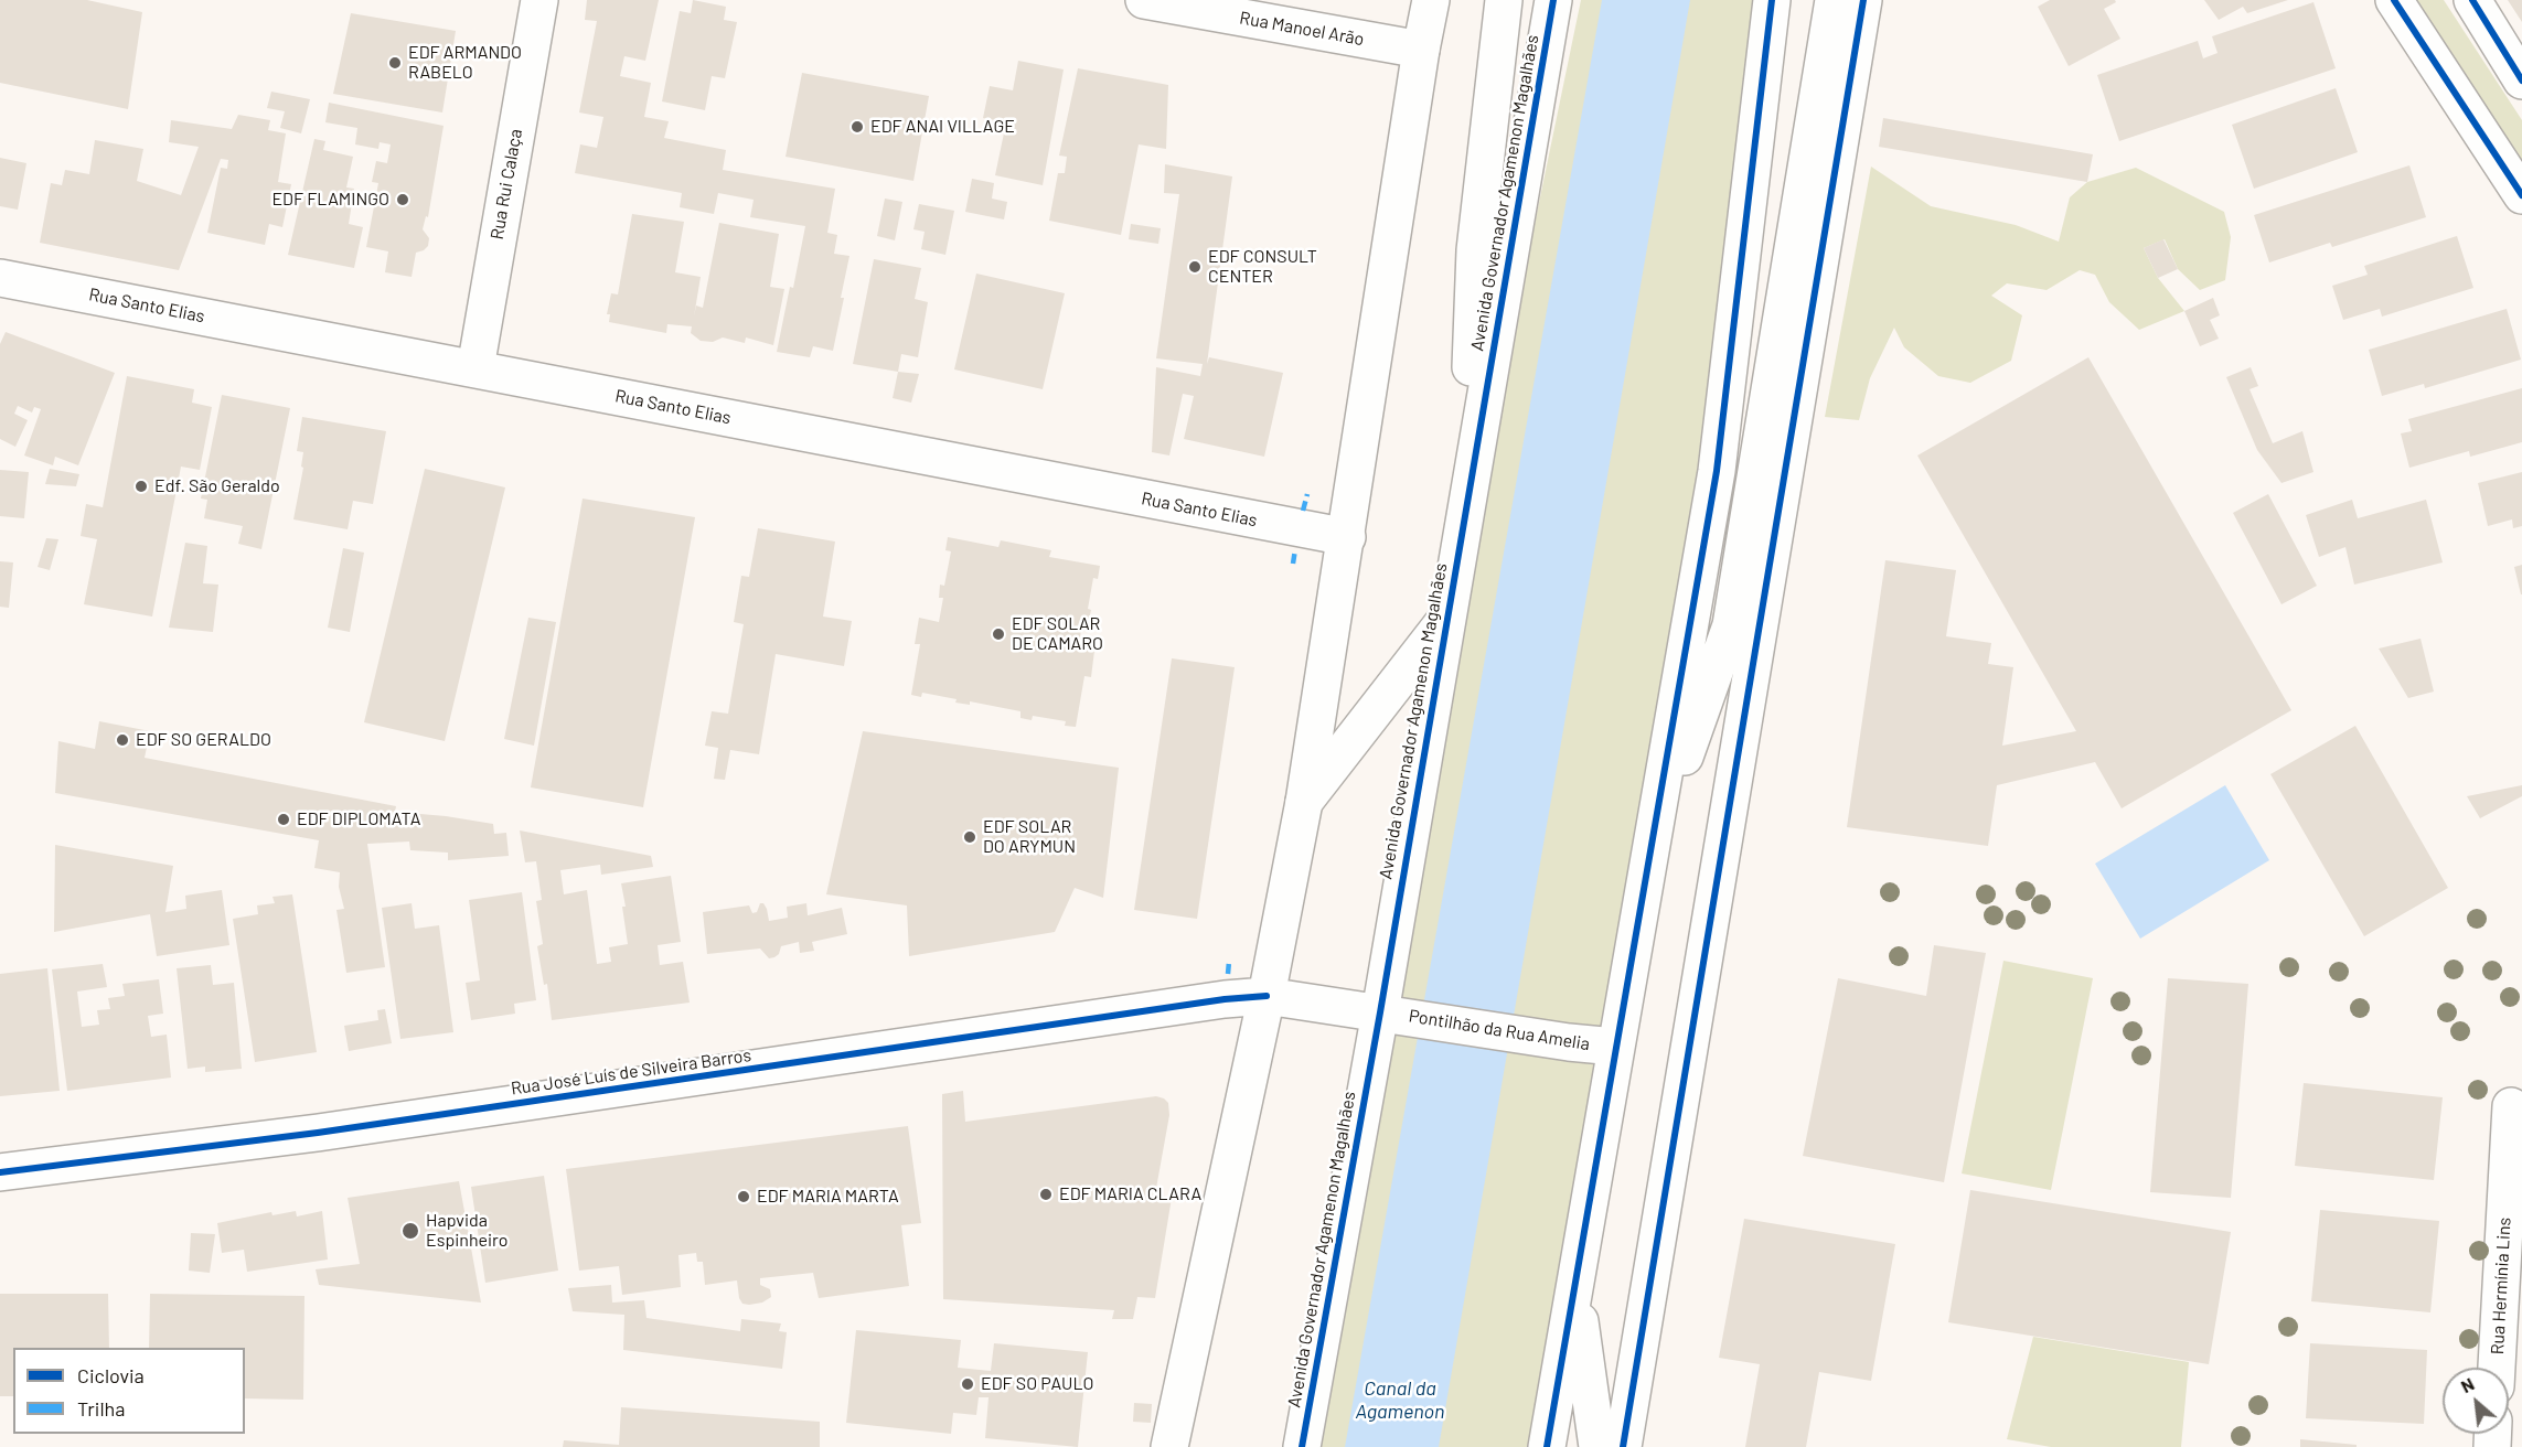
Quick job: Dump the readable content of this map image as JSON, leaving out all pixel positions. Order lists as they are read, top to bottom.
{
  "streets": {
    "main road": [
      "Rua Manoel Arão",
      "Rua Rui Calaça",
      "Avenida Governador Agamenon Magalhães",
      "Rua Santo Elias",
      "Pontilhão da Rua Amelia",
      "Rua José Luís de Silveira Barros",
      "Rua Hermínia Lins"
    ]
  },
  "crossings": [
    ["Rua Rui Calaça", "Rua Santo Elias"],
    ["Avenida Governador Agamenon Magalhães", "Pontilhão da Rua Amelia"],
    ["Pontilhão da Rua Amelia", "Rua José Luís de Silveira Barros"]
  ],
  "water": ["Canal da Agamenon"],
  "places": [
    "EDF ARMANDO RABELO",
    "EDF ANAI VILLAGE",
    "EDF FLAMINGO",
    "EDF CONSULT CENTER",
    "Edf. São Geraldo",
    "EDF SOLAR DE CAMARO",
    "EDF SO GERALDO",
    "EDF DIPLOMATA",
    "EDF SOLAR DO ARYMUN",
    "EDF MARIA CLARA",
    "EDF MARIA MARTA",
    "Hapvida Espinheiro",
    "EDF SO PAULO"
  ],
  "legend": ["Ciclovia", "Trilha"],
  "north": "top left"
}
